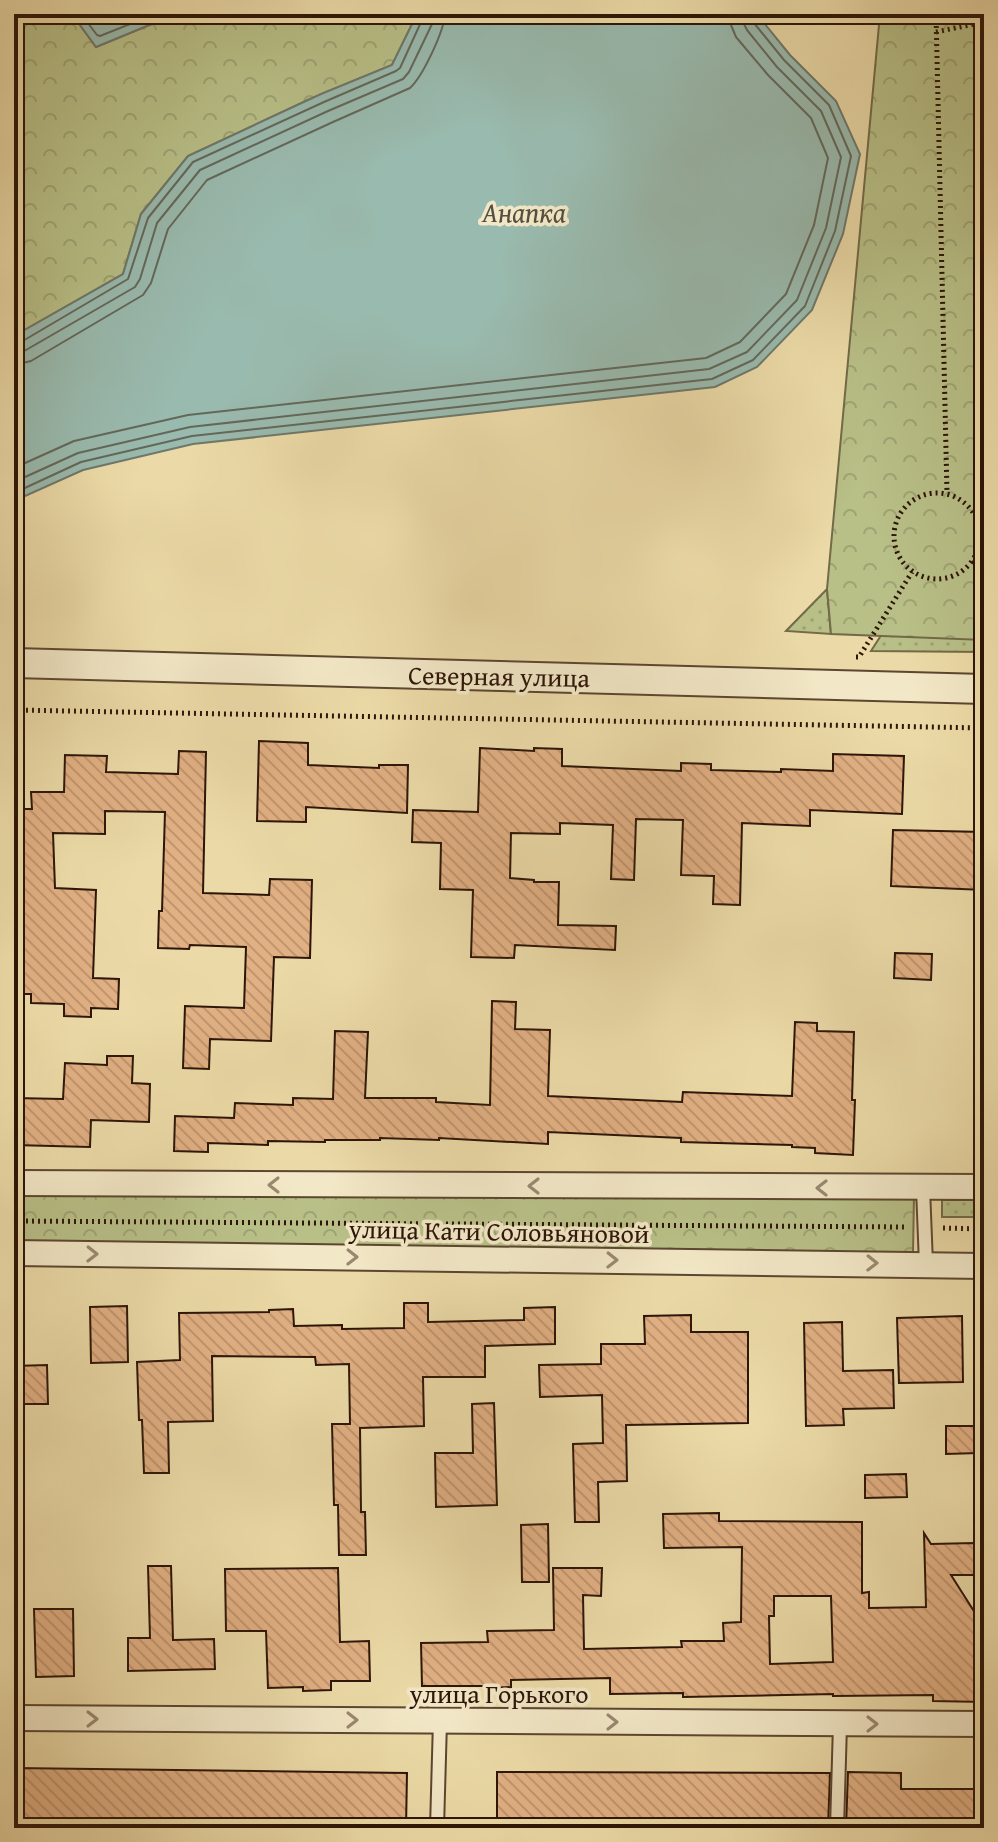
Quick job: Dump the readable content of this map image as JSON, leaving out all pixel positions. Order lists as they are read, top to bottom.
{
  "streets": {
    "street": ["Северная улица", "улица Кати Соловьяновой", "улица Горького"]
  },
  "one_way": ["улица Горького"],
  "water": ["Анапка"]
}
